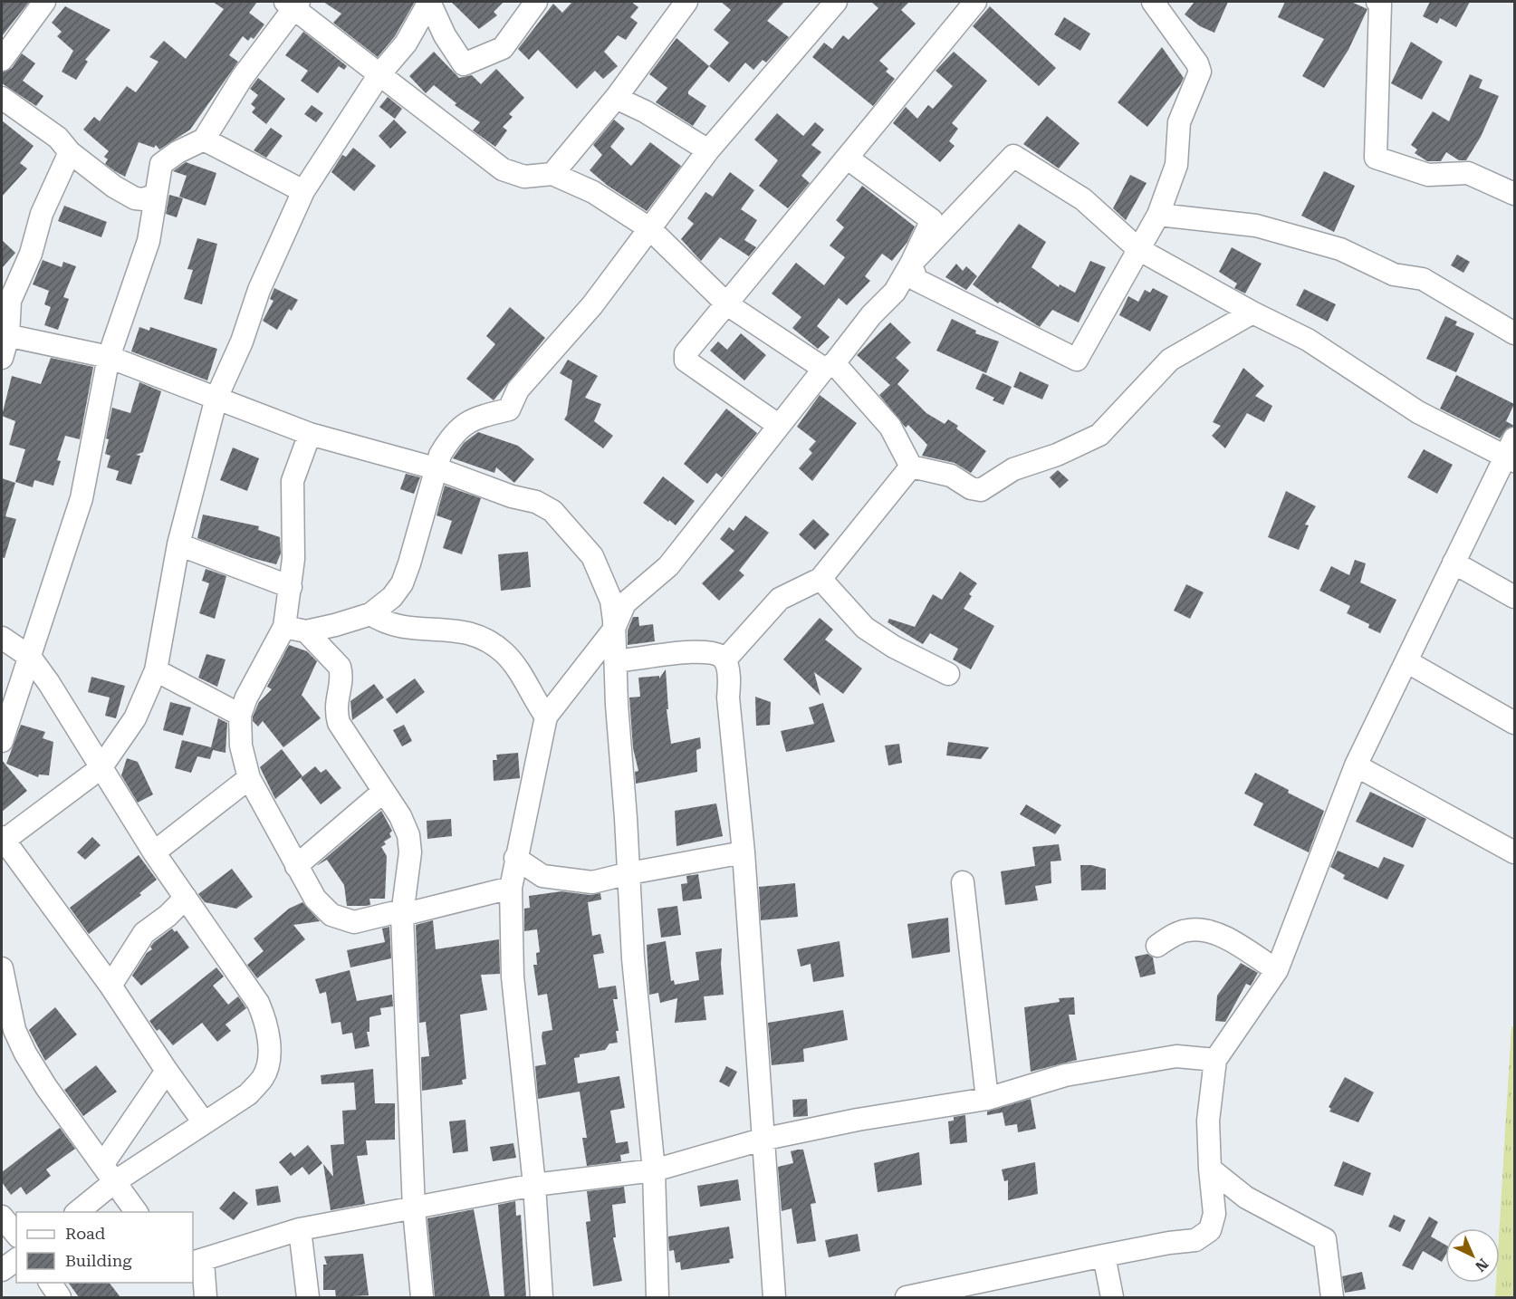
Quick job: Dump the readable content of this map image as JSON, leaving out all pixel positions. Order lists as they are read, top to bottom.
{
  "legend": ["Road", "Building"],
  "north": "bottom right"
}
